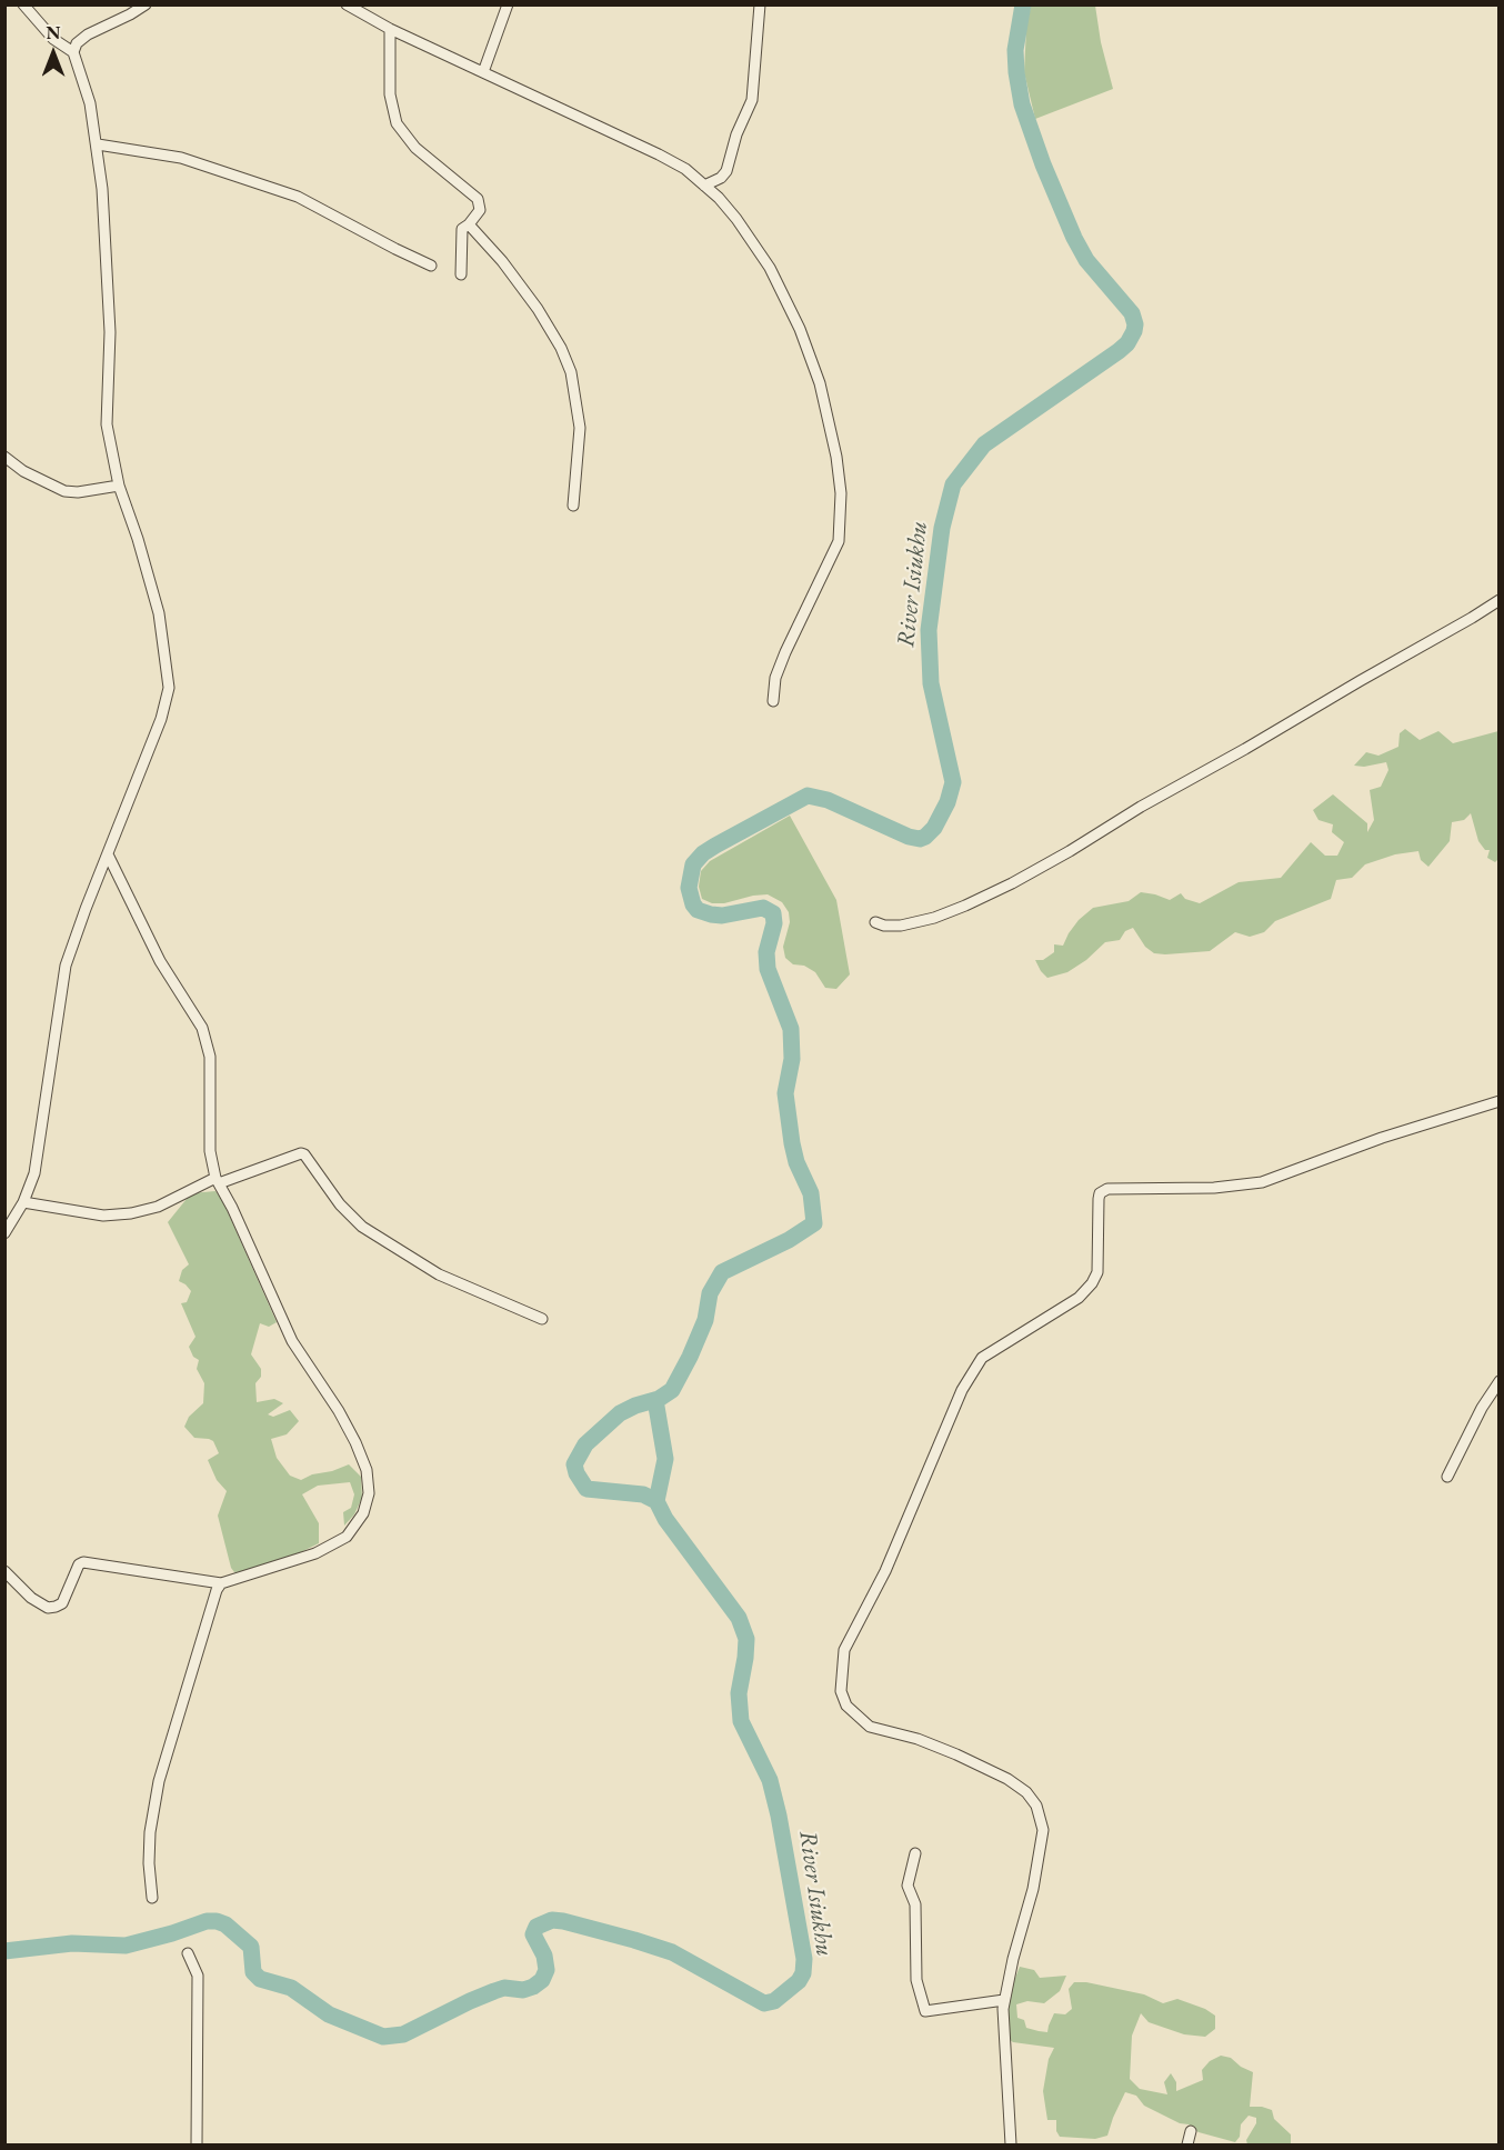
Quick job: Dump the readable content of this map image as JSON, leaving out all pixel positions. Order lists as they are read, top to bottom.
{
  "water": ["River Isiukhu"],
  "north": "top"
}
